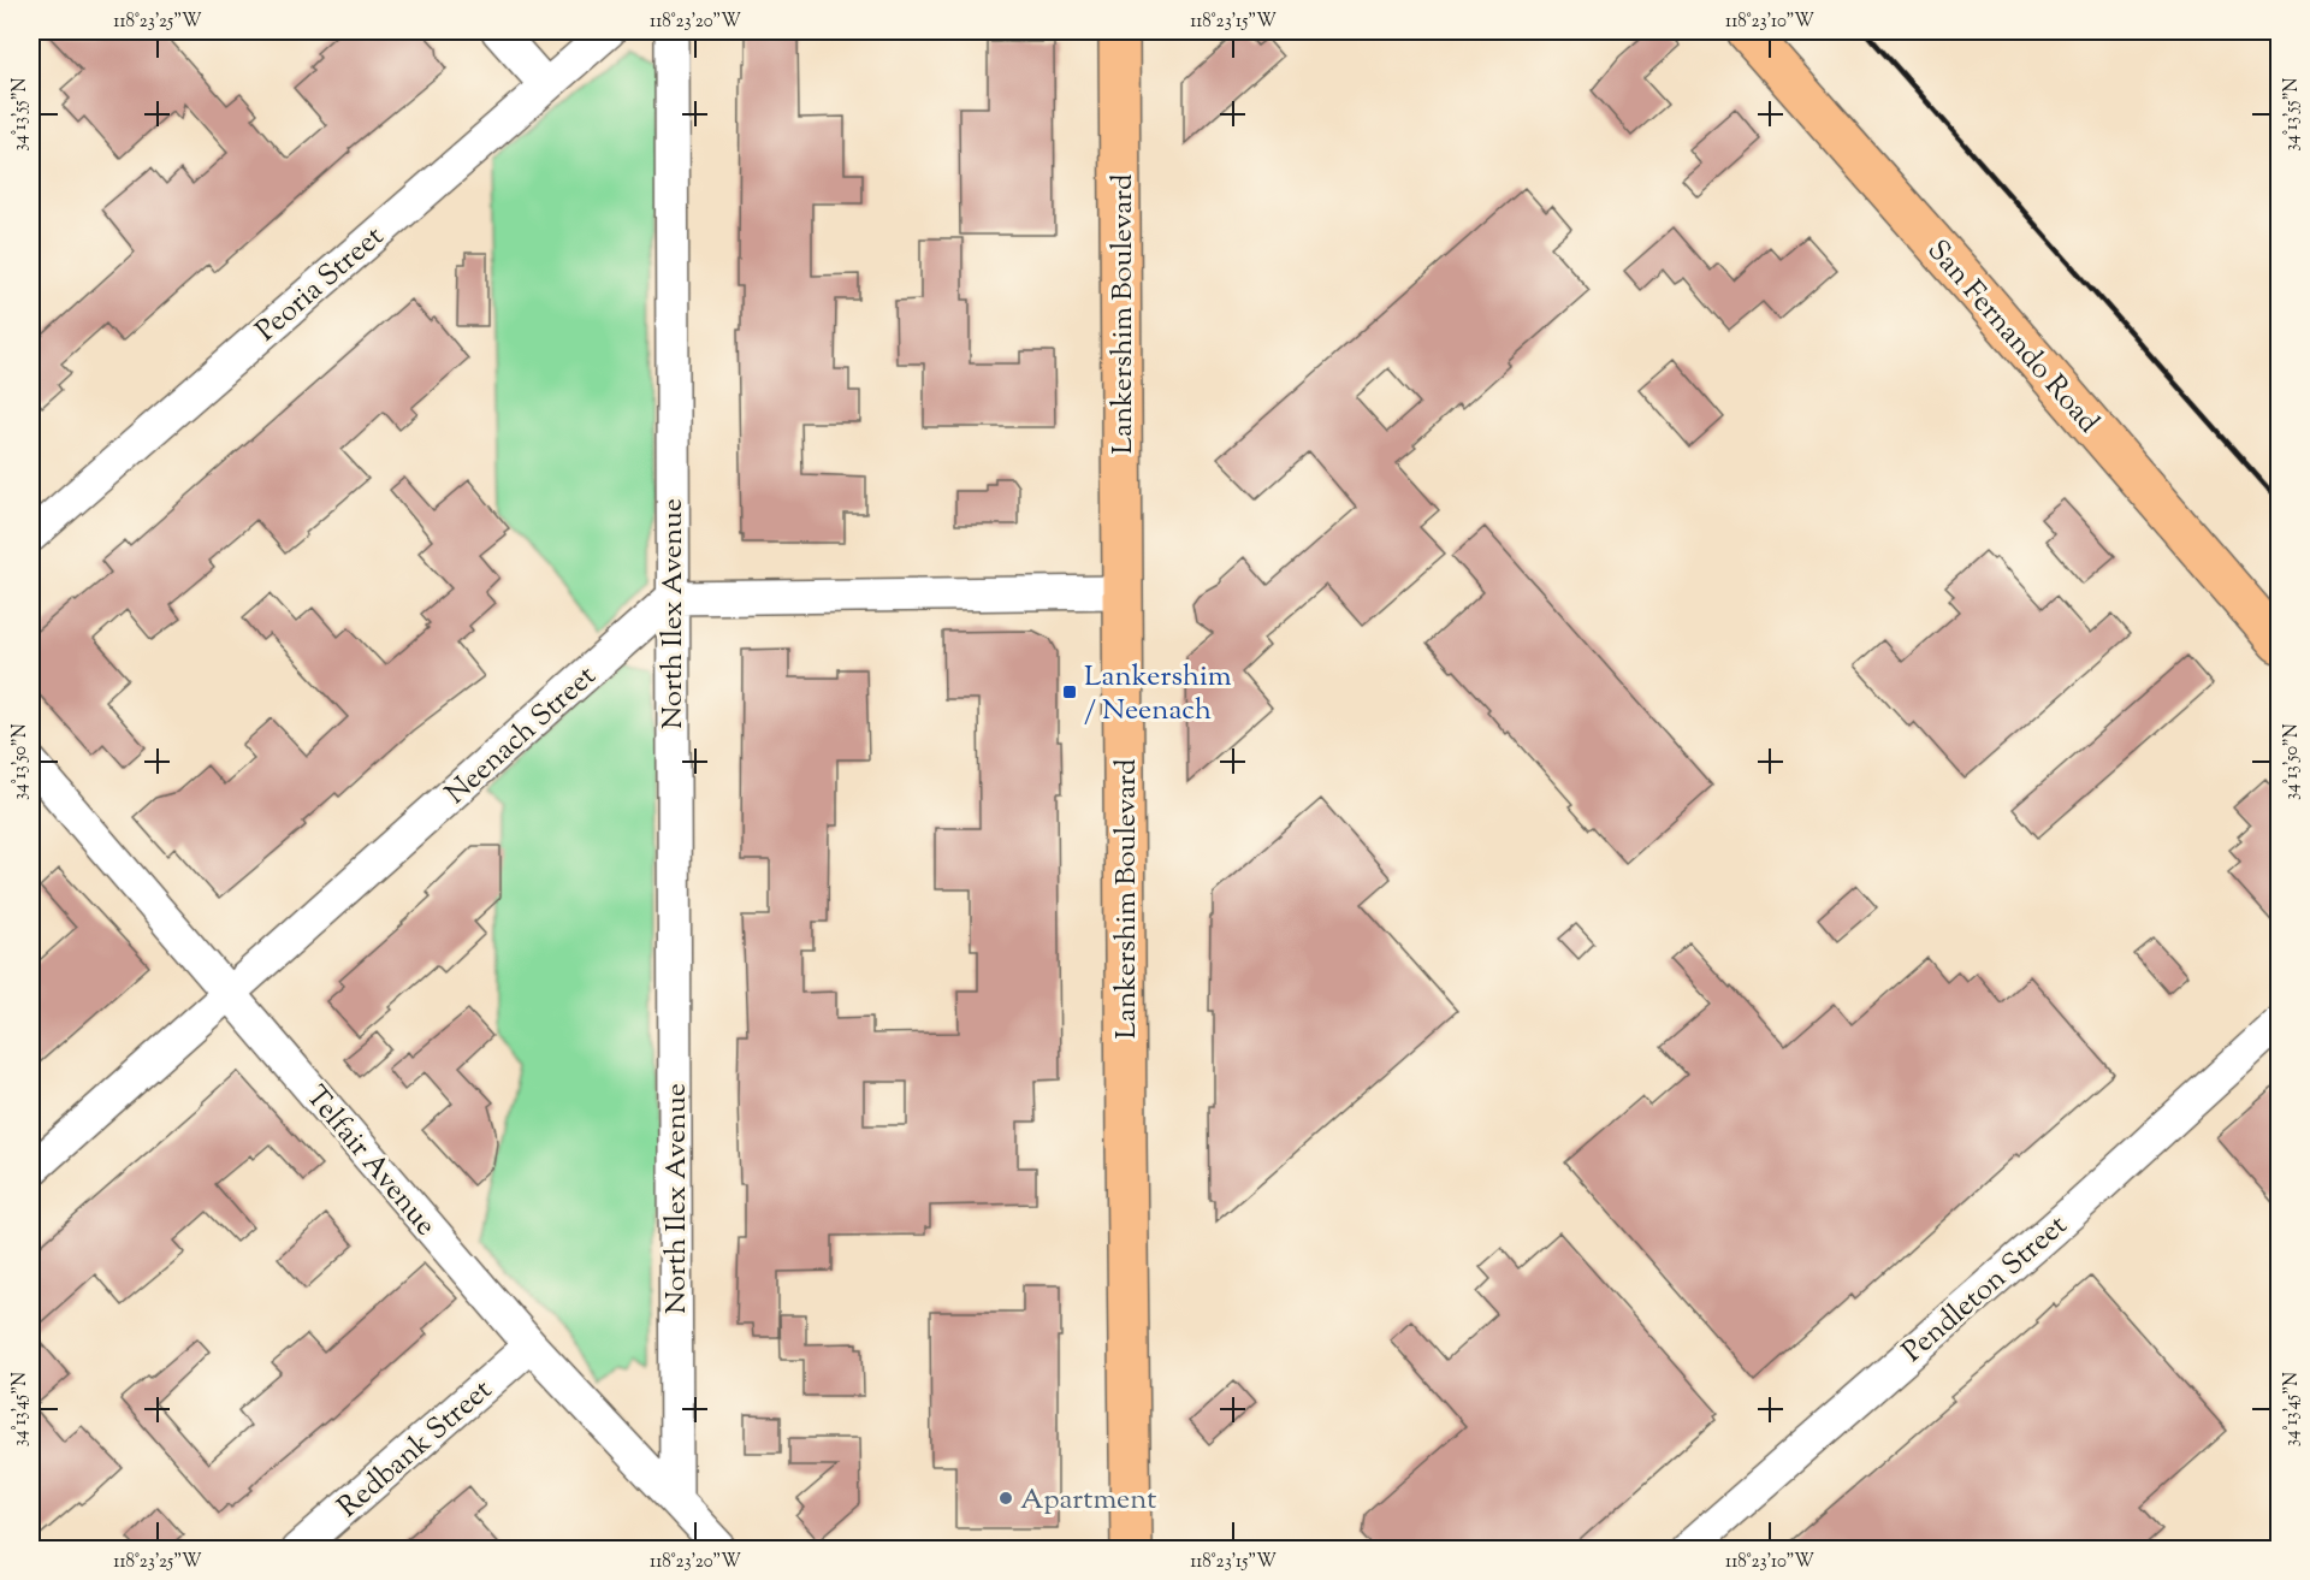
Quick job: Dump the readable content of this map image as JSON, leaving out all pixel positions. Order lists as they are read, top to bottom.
{
  "streets": {
    "main road": ["Lankershim Boulevard", "San Fernando Road"],
    "street": [
      "Peoria Street",
      "North Ilex Avenue",
      "Neenach Street",
      "Telfair Avenue",
      "Pendleton Street",
      "Redbank Street"
    ]
  },
  "crossings": [
    ["North Ilex Avenue", "Neenach Street"],
    ["North Ilex Avenue", "Telfair Avenue"],
    ["Neenach Street", "Telfair Avenue"],
    ["Telfair Avenue", "Redbank Street"]
  ],
  "places": {
    "transit": ["Lankershim / Neenach"],
    "other": ["Apartment"]
  },
  "coordinates": [
    "118°23'25\"W",
    "118°23'20\"W",
    "118°23'15\"W",
    "118°23'10\"W",
    "34°13'55\"N",
    "34°13'50\"N",
    "34°13'45\"N"
  ]
}
